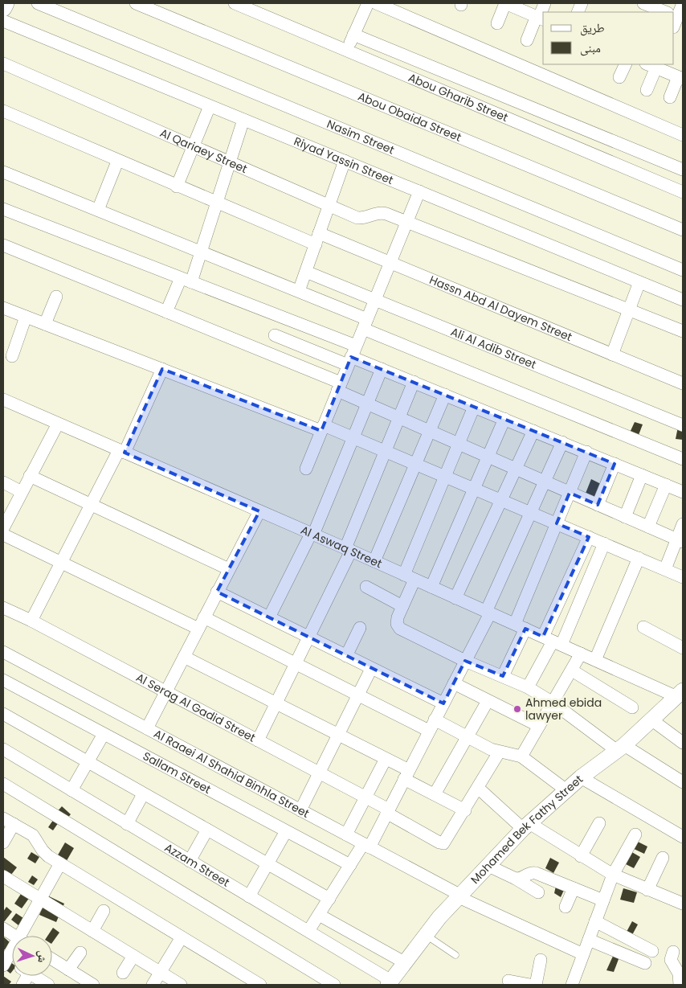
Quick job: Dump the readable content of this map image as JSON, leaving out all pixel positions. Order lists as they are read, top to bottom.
{
  "streets": {
    "street": [
      "Abou Gharib Street",
      "Abou Obaida Street",
      "Nasim Street",
      "Al Qariaey Street",
      "Riyad Yassin Street",
      "Hassn Abd Al Dayem Street",
      "Ali Al Adib Street",
      "Al Aswaq Street",
      "Al Serag Al Gadid Street",
      "Sallam Street",
      "Al Raaei Al Shahid Binhla Street",
      "Mohamed Bek Fathy Street",
      "Azzam Street"
    ]
  },
  "crossings": [
    ["Al Aswaq Street", "Mohamed Bek Fathy Street"],
    ["Al Raaei Al Shahid Binhla Street", "Mohamed Bek Fathy Street"],
    ["Mohamed Bek Fathy Street", "Azzam Street"]
  ],
  "places": ["Ahmed ebida lawyer"],
  "legend": ["طريق", "مبنى"],
  "north": "right"
}
